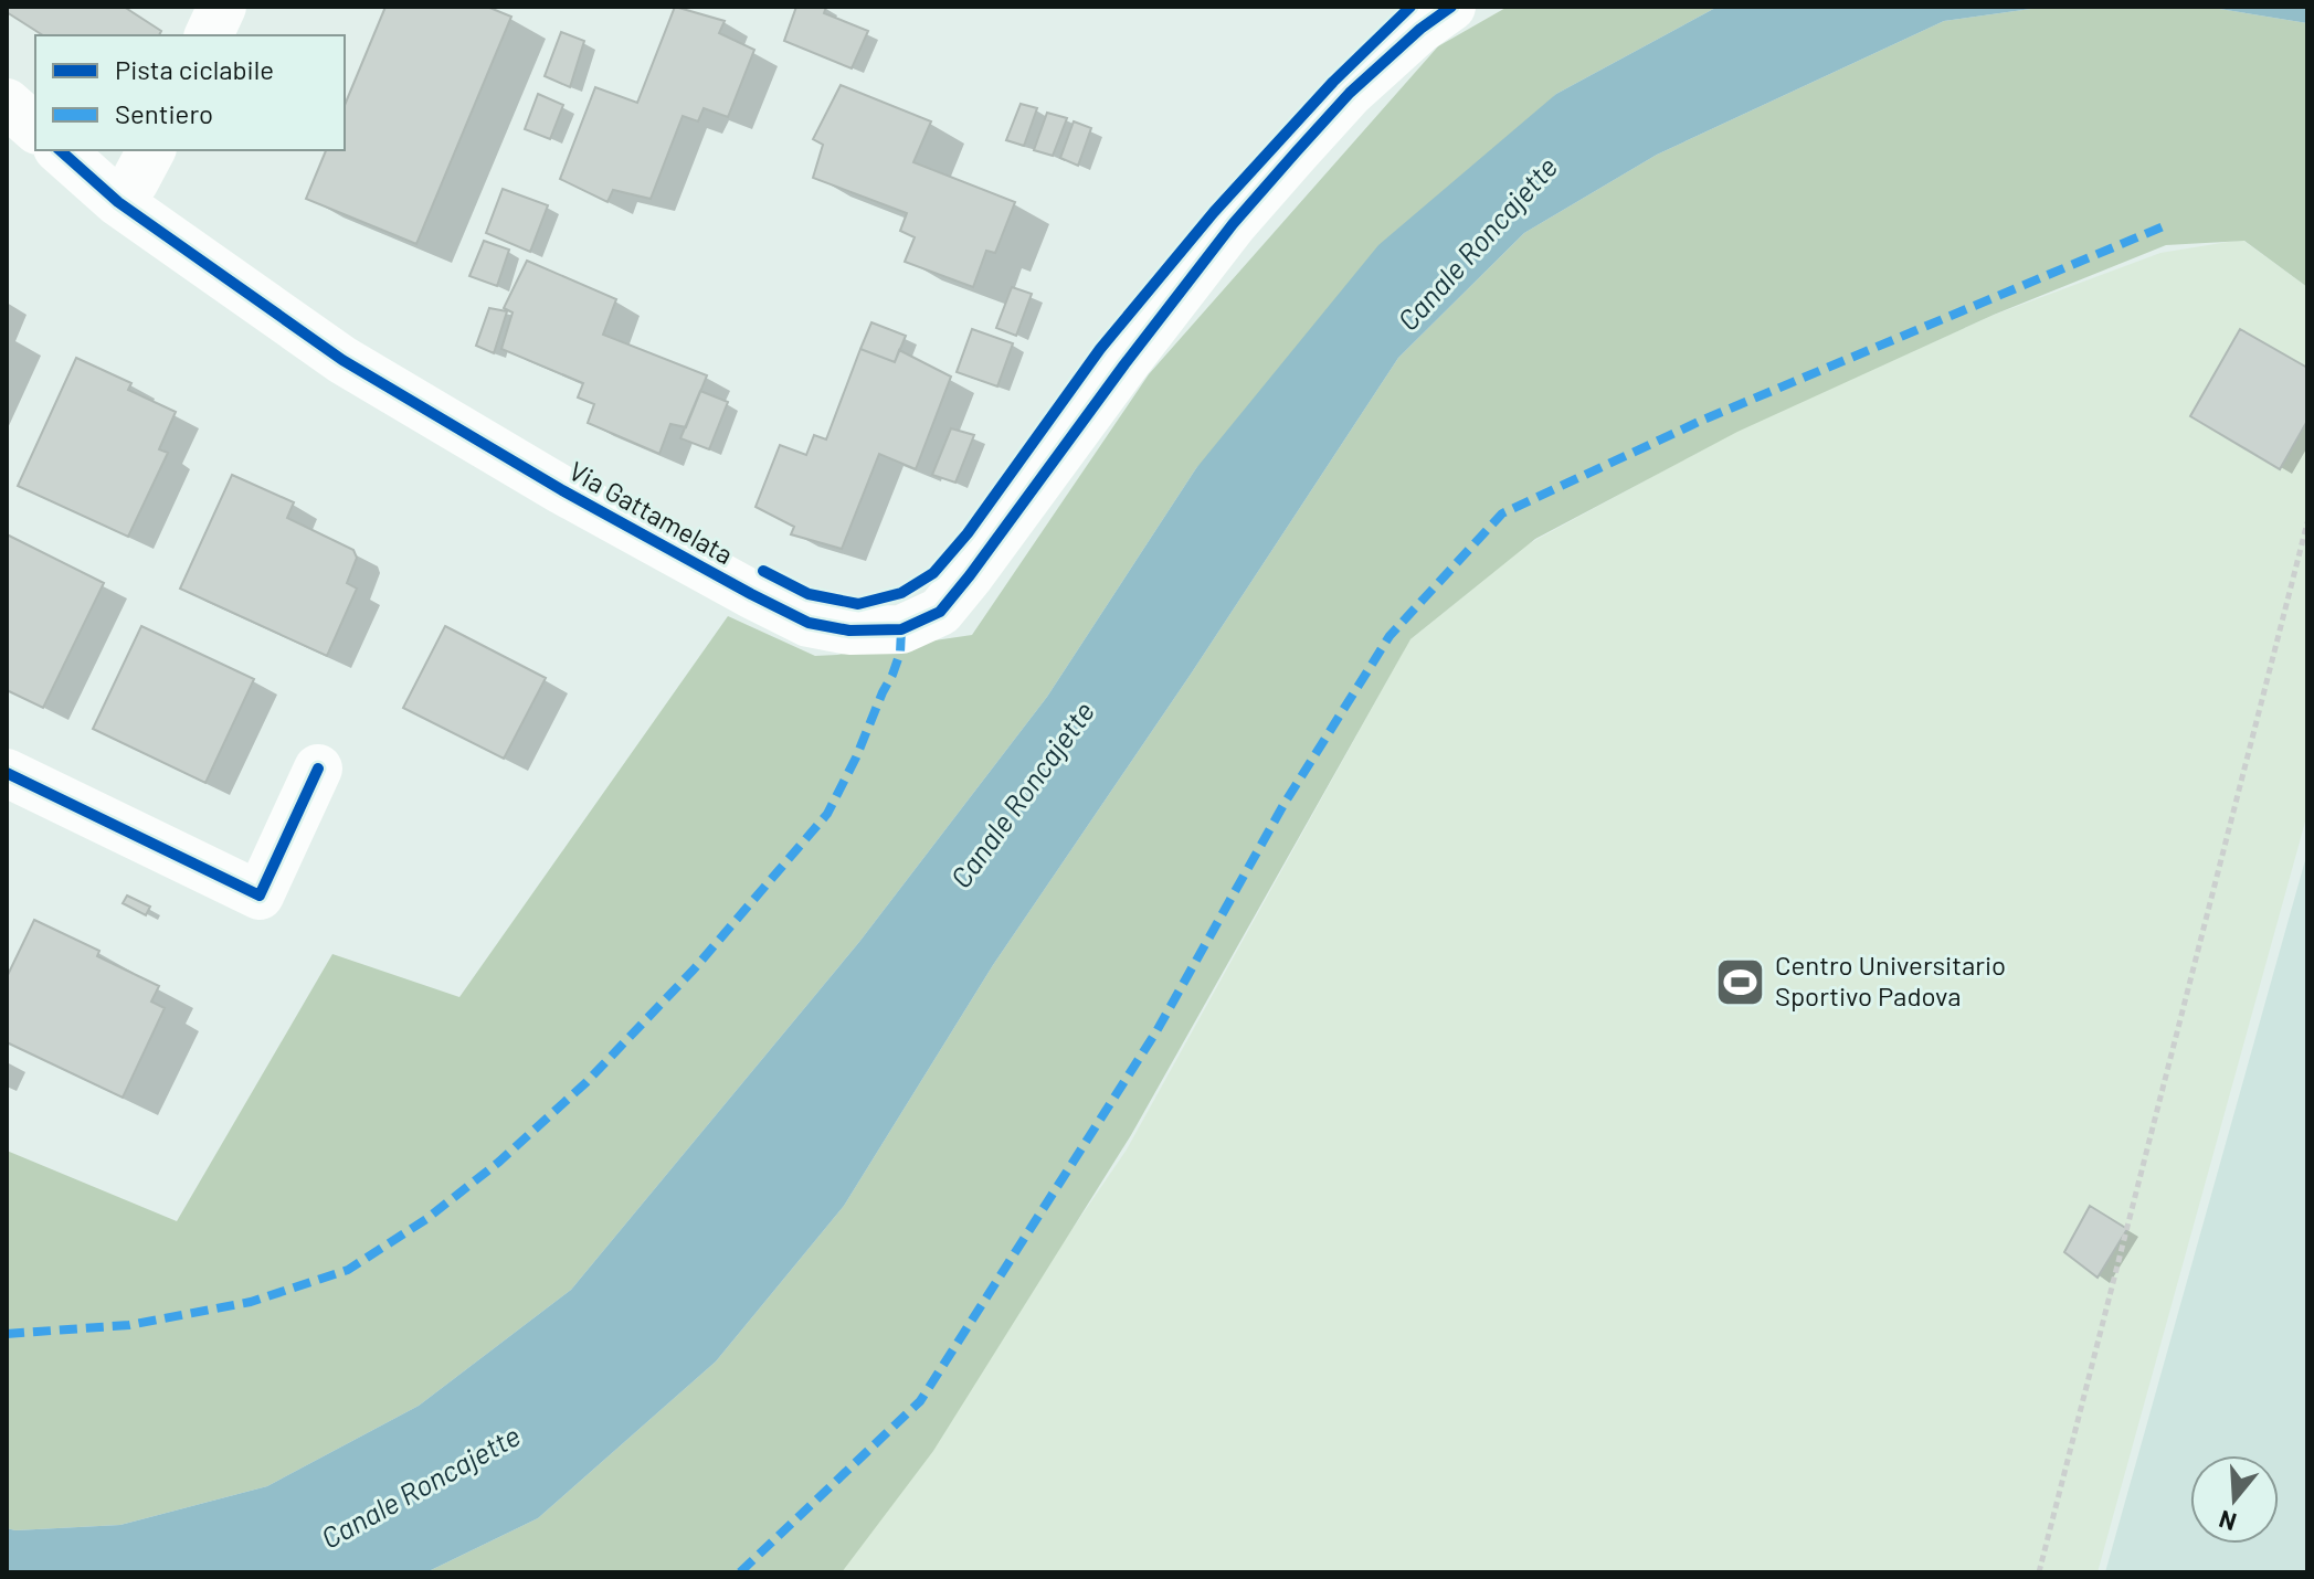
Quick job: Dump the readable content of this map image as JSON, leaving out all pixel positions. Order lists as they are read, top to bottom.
{
  "streets": {
    "street": ["Via Gattamelata"]
  },
  "water": ["Canale Roncajette"],
  "places": {
    "sports": ["Centro Universitario Sportivo Padova"]
  },
  "legend": ["Pista ciclabile", "Sentiero"],
  "north": "bottom"
}
